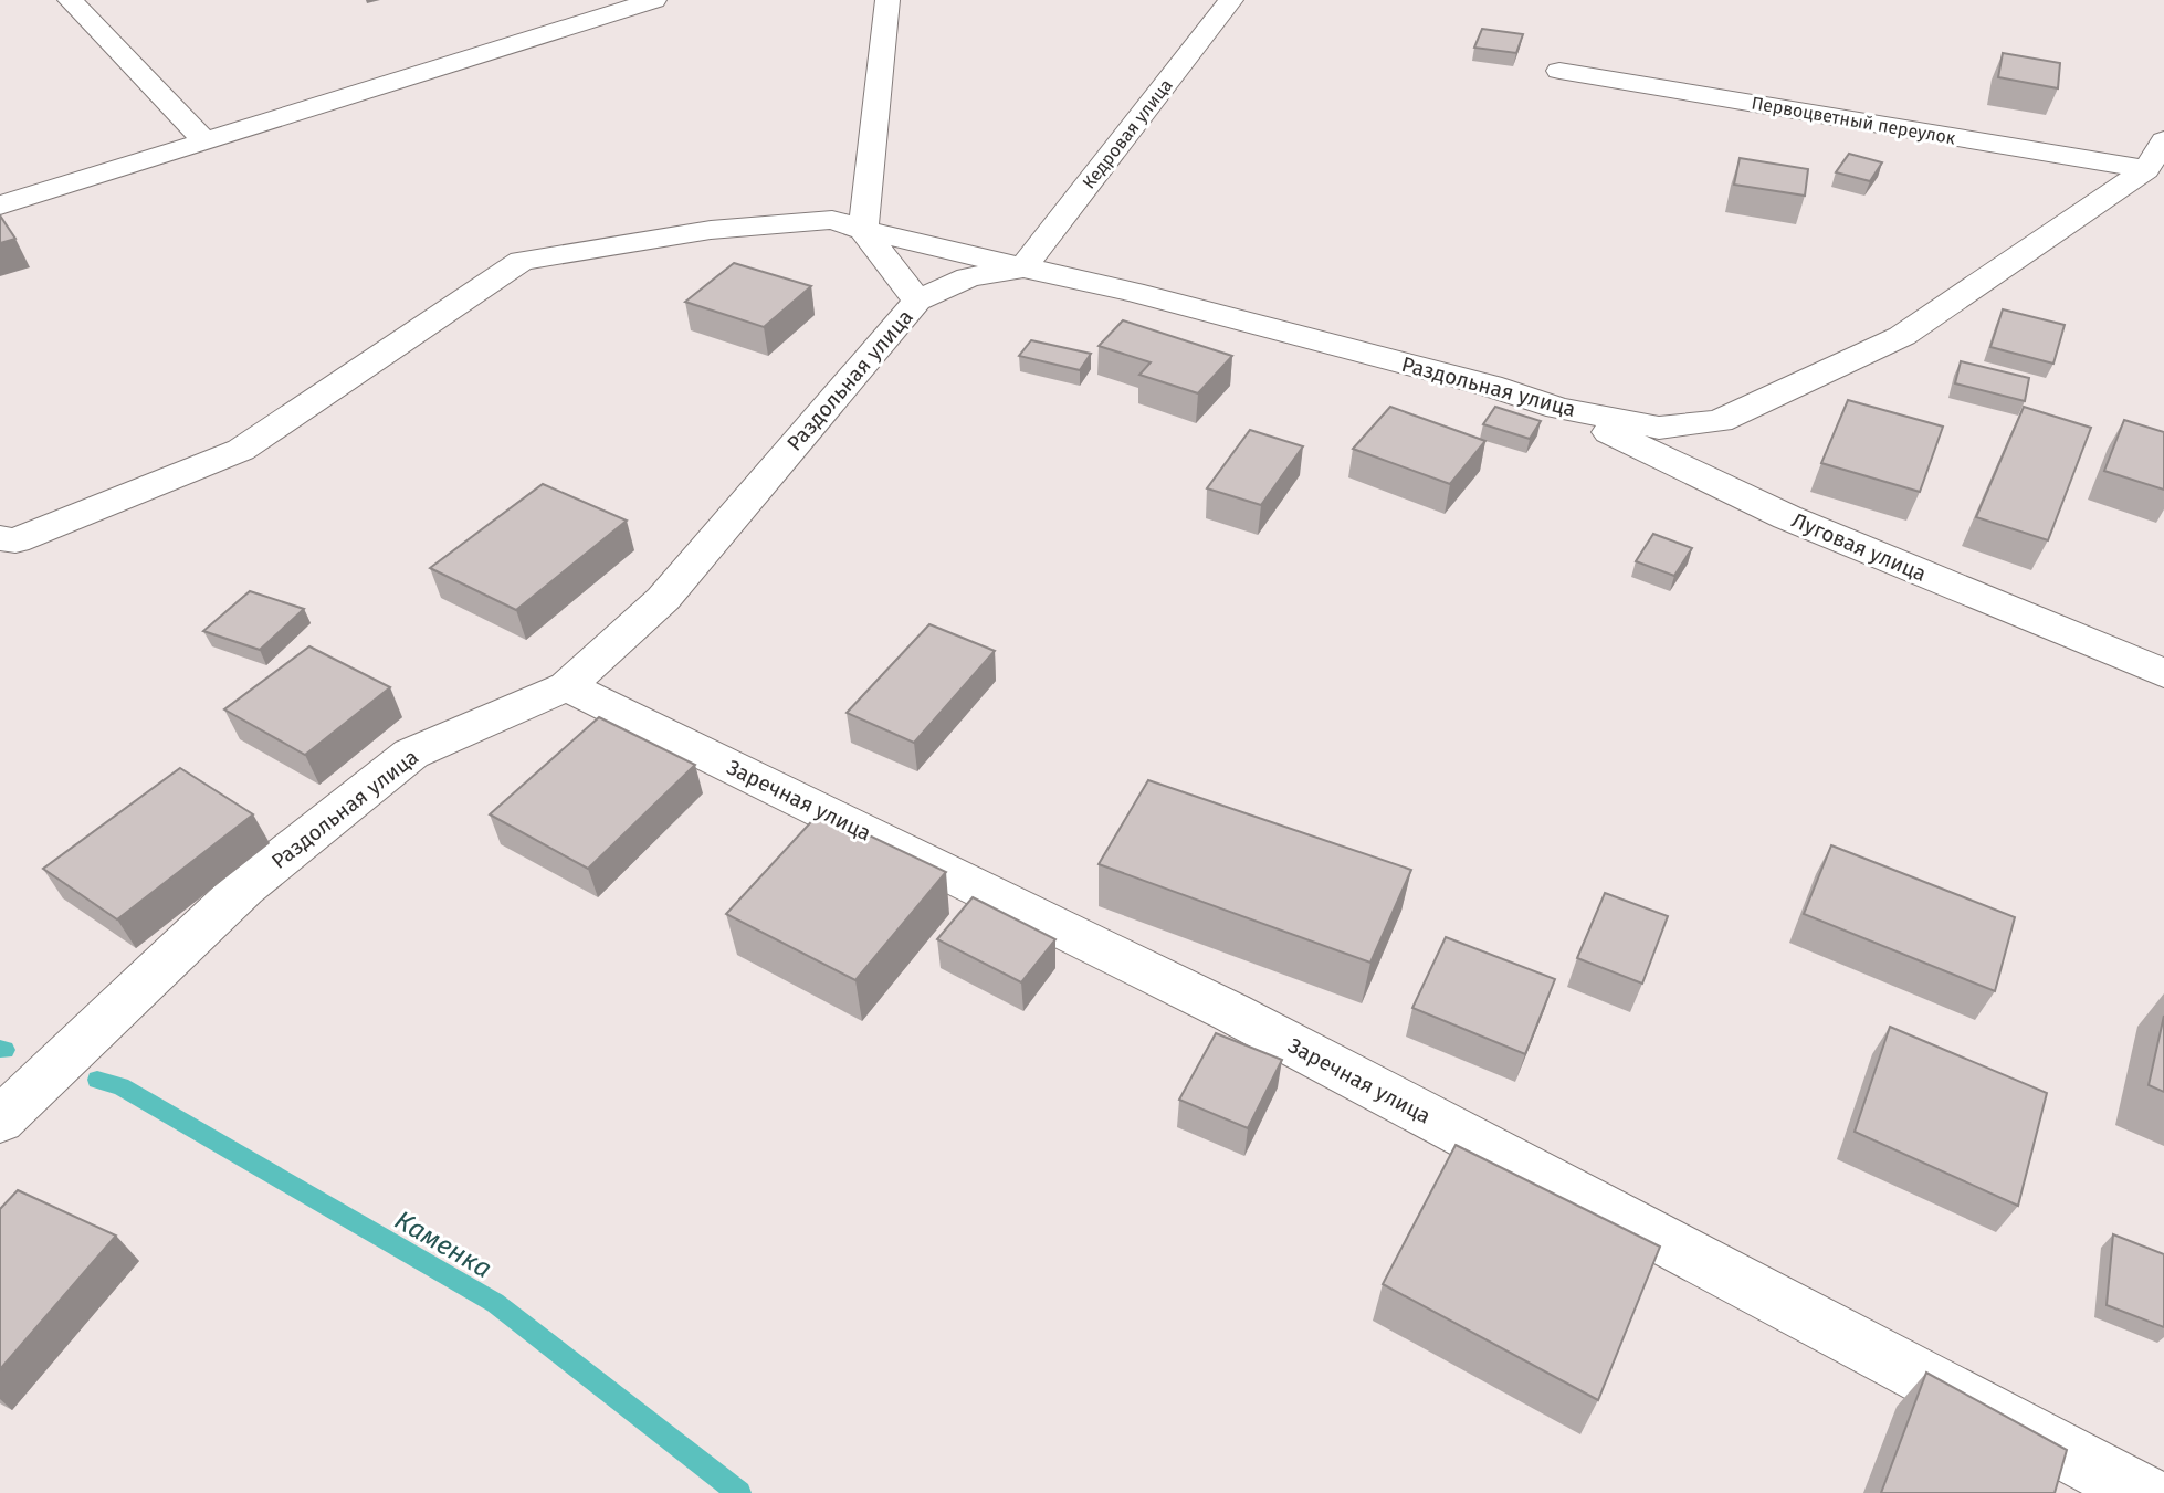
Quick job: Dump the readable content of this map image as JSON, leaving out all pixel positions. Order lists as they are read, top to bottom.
{
  "streets": {
    "street": [
      "Первоцветный переулок",
      "Кедровая улица",
      "Раздольная улица",
      "Луговая улица",
      "Заречная улица"
    ]
  },
  "crossings": [
    ["Первоцветный переулок", "Раздольная улица"],
    ["Кедровая улица", "Раздольная улица"],
    ["Раздольная улица", "Луговая улица"],
    ["Раздольная улица", "Заречная улица"]
  ],
  "water": ["Каменка"]
}
